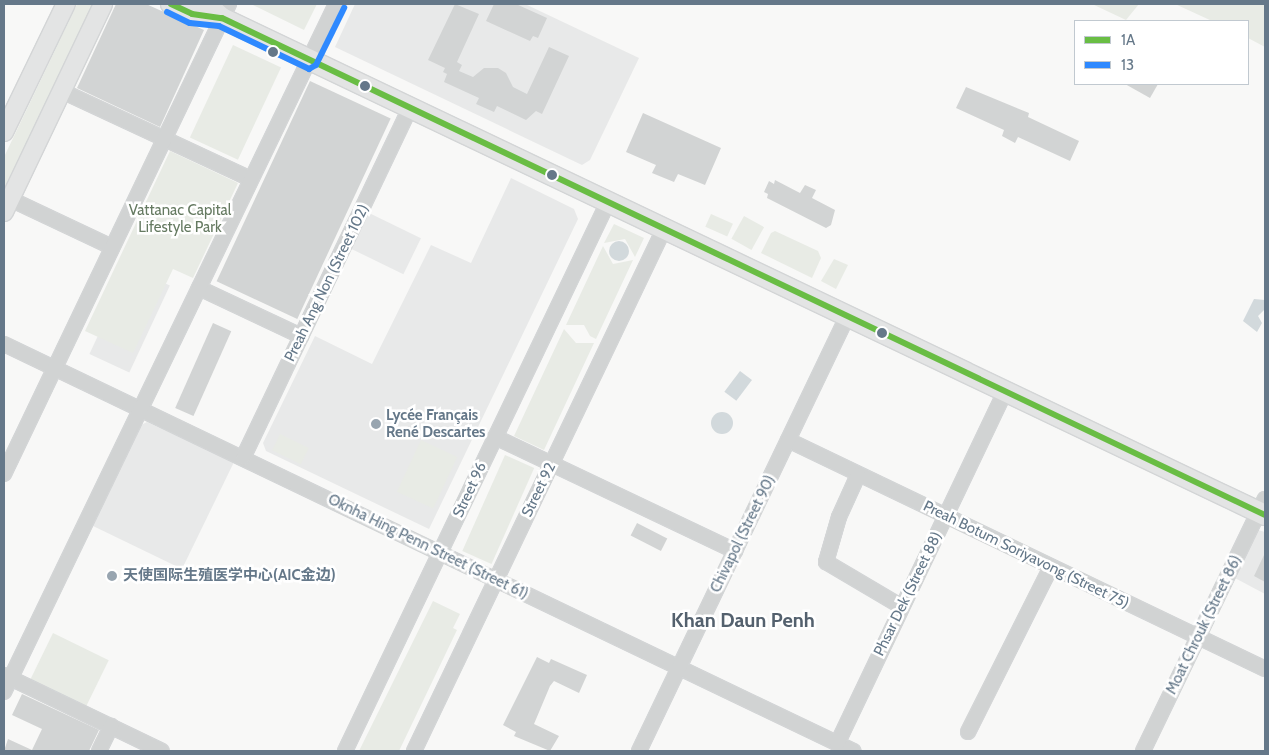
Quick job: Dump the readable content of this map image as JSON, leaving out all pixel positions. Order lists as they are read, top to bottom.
{
  "streets": {
    "street": [
      "Preah Ang Non (Street 102)",
      "Street 96",
      "Street 92",
      "Chivapol (Street 90)",
      "Oknha Hing Penn Street (Street 61)",
      "Preah Botum Soriyavong (Street 75)",
      "Phsar Dek (Street 88)",
      "Moat Chrouk (Street 86)"
    ]
  },
  "crossings": [
    ["Preah Ang Non (Street 102)", "Oknha Hing Penn Street (Street 61)"],
    ["Street 96", "Oknha Hing Penn Street (Street 61)"],
    ["Street 92", "Oknha Hing Penn Street (Street 61)"],
    ["Chivapol (Street 90)", "Oknha Hing Penn Street (Street 61)"],
    ["Chivapol (Street 90)", "Preah Botum Soriyavong (Street 75)"],
    ["Oknha Hing Penn Street (Street 61)", "Phsar Dek (Street 88)"],
    ["Preah Botum Soriyavong (Street 75)", "Phsar Dek (Street 88)"],
    ["Preah Botum Soriyavong (Street 75)", "Moat Chrouk (Street 86)"]
  ],
  "districts": ["Khan Daun Penh"],
  "parks": ["Vattanac Capital Lifestyle Park"],
  "places": ["Lycée Français René Descartes", "天使国际生殖医学中心(AIC金边)"],
  "lines": ["transit line 1A", "transit line 13"],
  "legend": ["1A", "13"]
}
